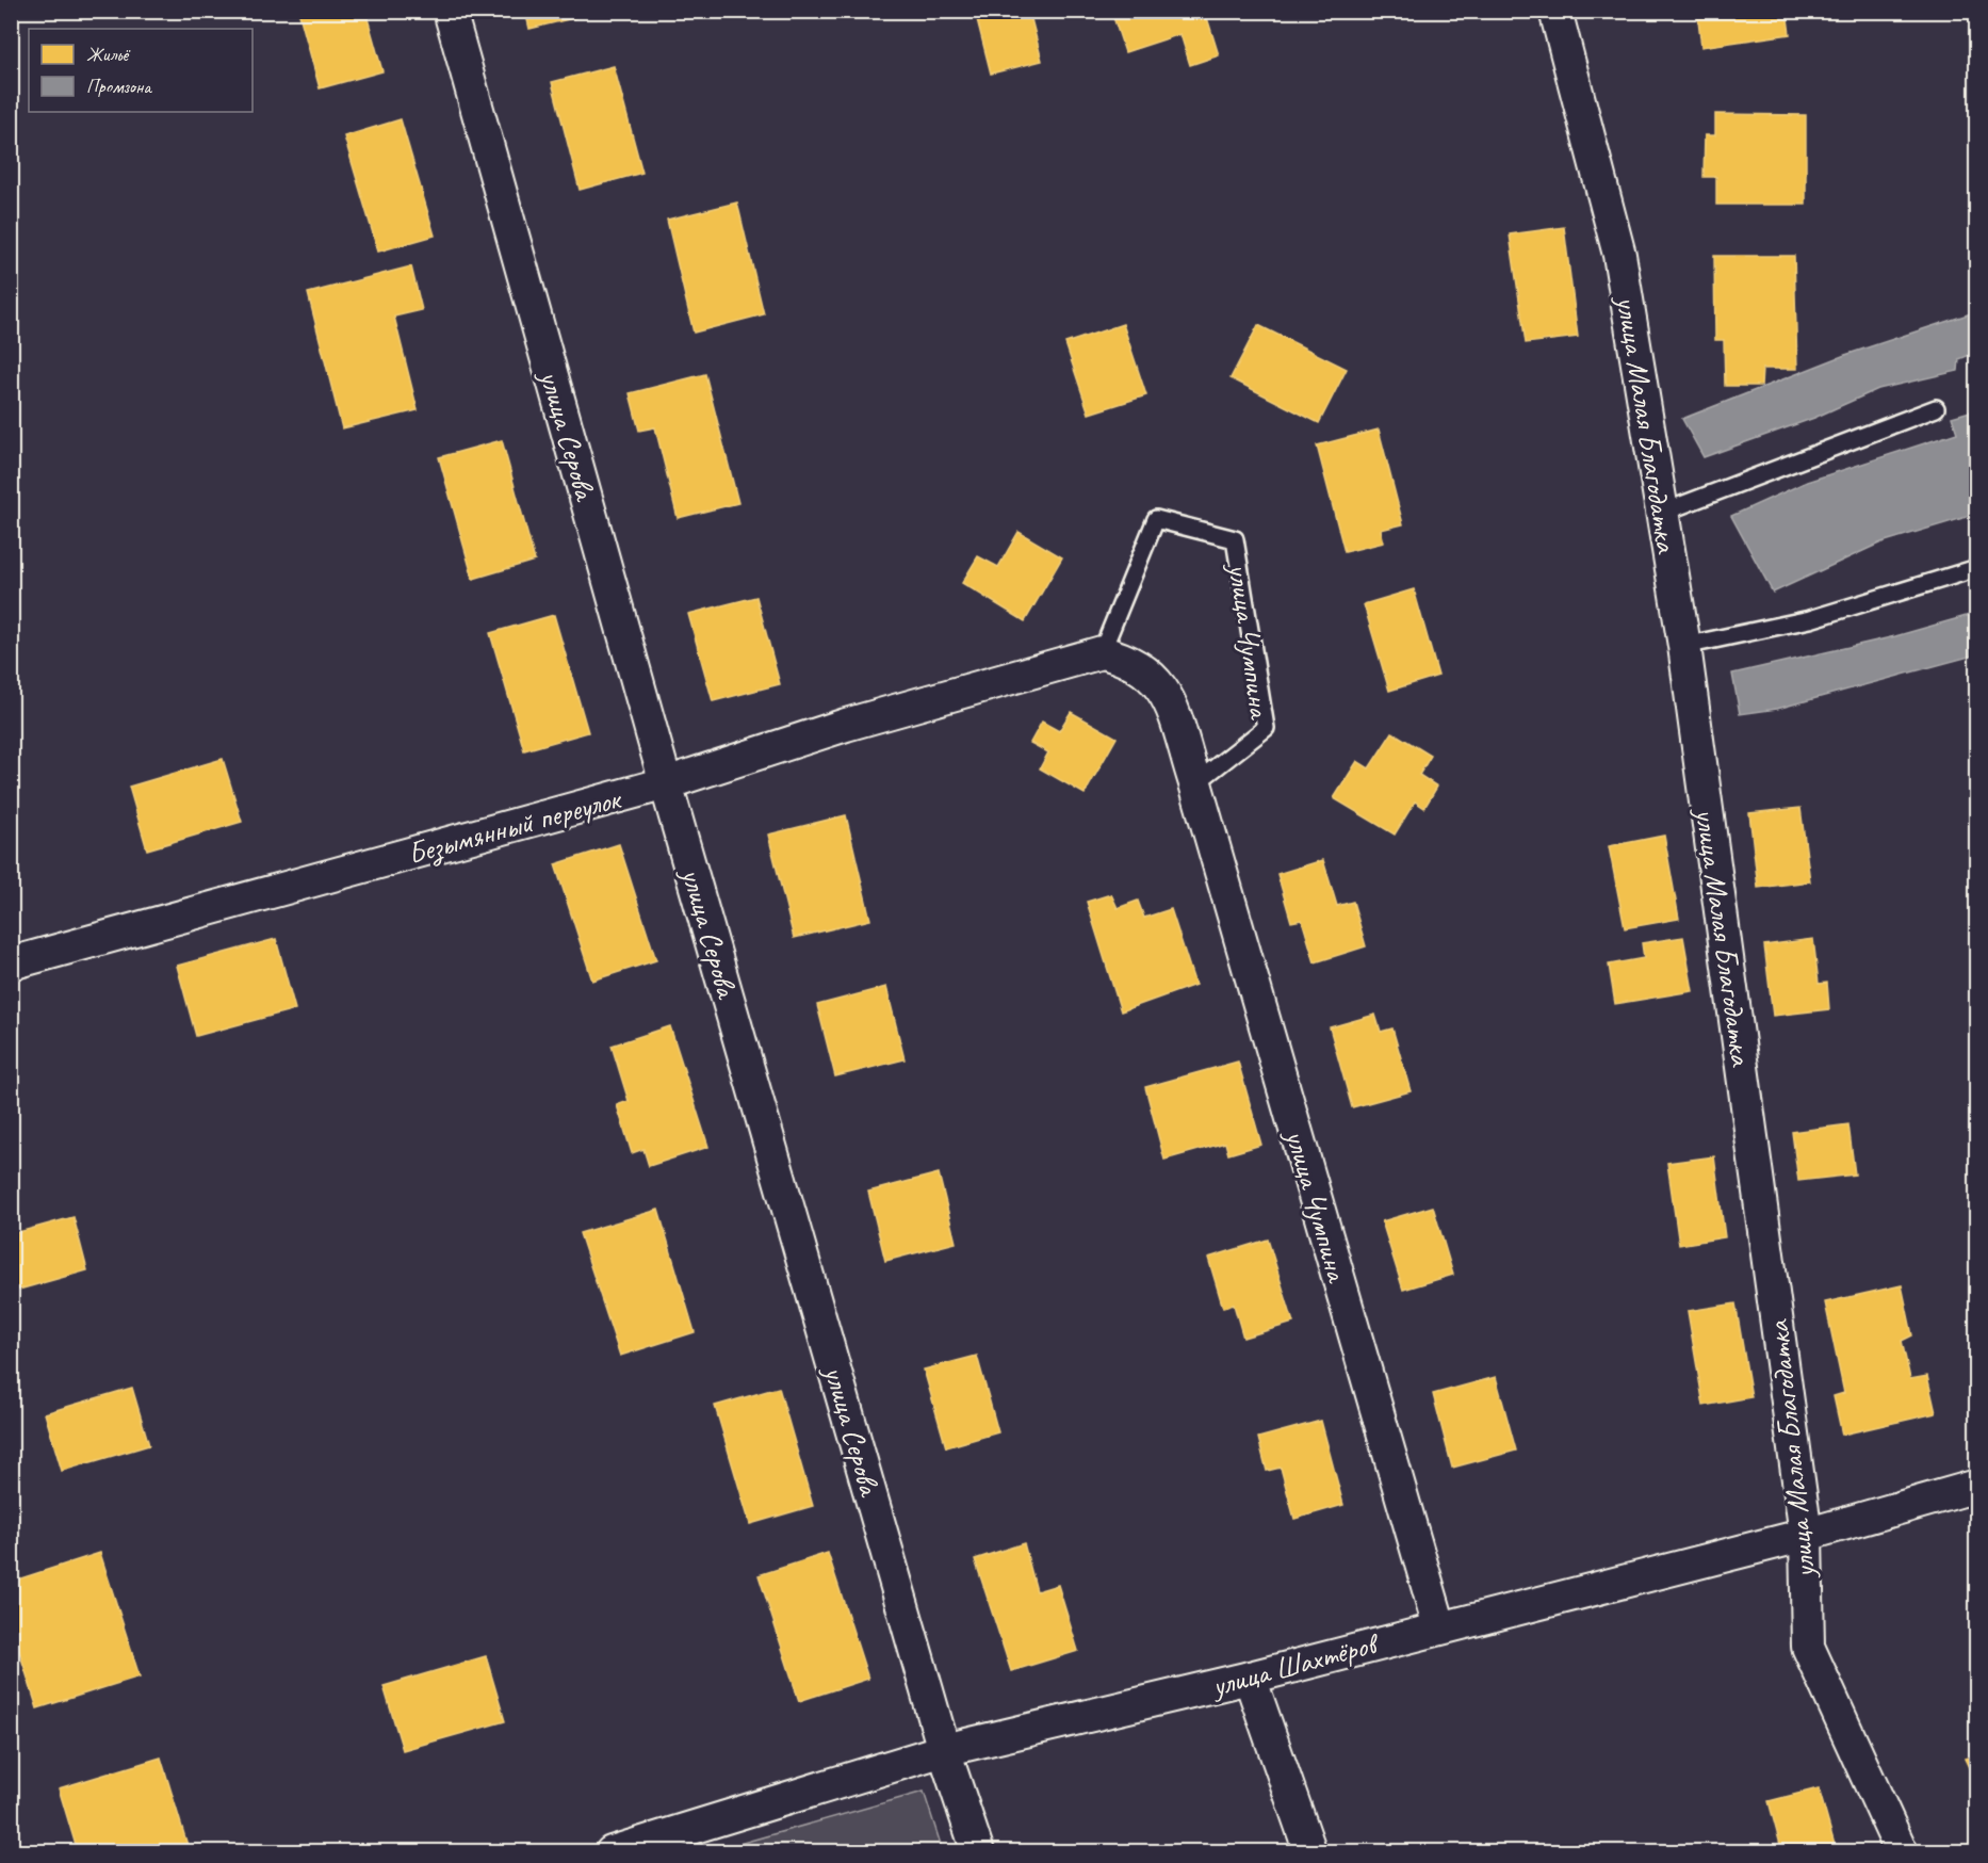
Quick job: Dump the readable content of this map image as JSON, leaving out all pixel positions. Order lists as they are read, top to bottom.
{
  "streets": {
    "street": [
      "улица Малая Благодатка",
      "улица Серова",
      "улица Чумпина",
      "Безымянный переулок",
      "улица Шахтёров"
    ]
  },
  "crossings": [
    ["улица Малая Благодатка", "улица Шахтёров"],
    ["улица Серова", "Безымянный переулок"],
    ["улица Серова", "улица Шахтёров"],
    ["улица Чумпина", "Безымянный переулок"],
    ["улица Чумпина", "улица Шахтёров"]
  ],
  "legend": ["Жильё", "Промзона"]
}
